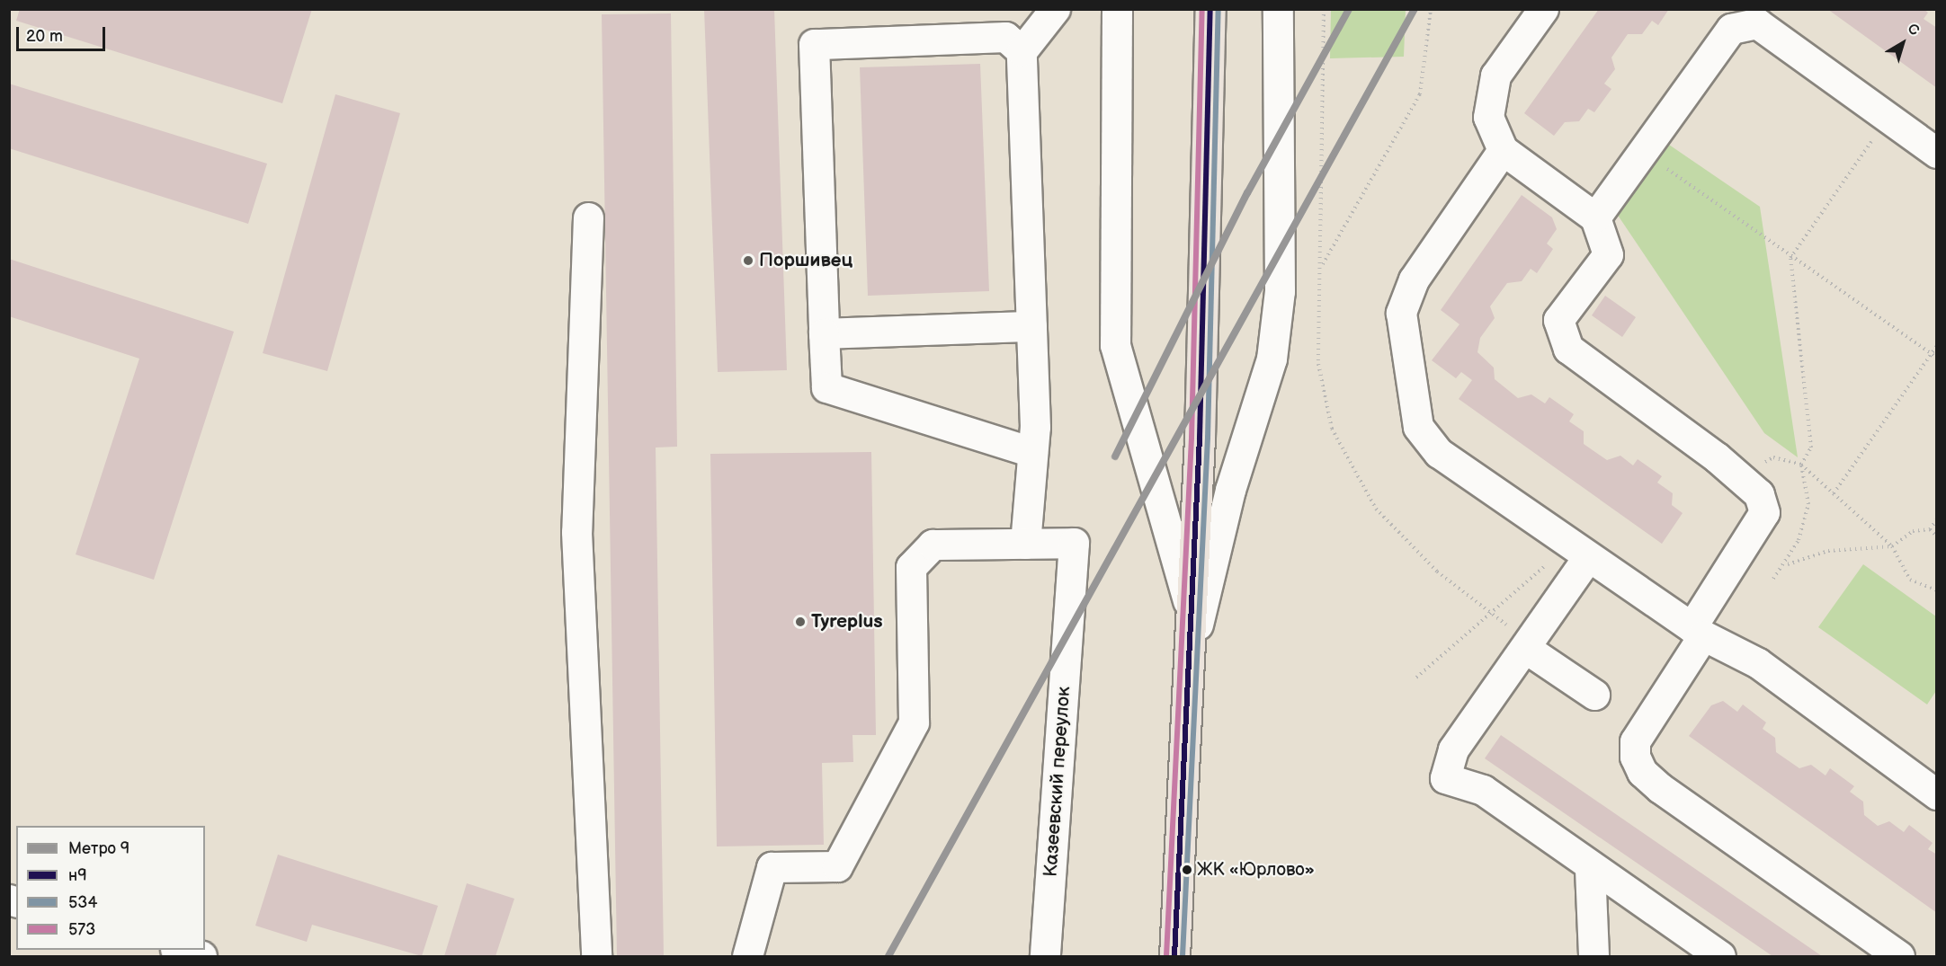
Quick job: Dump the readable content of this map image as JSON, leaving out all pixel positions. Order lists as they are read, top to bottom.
{
  "streets": {
    "street": ["Казеевский переулок"]
  },
  "places": ["Поршивец", "Tyreplus", "ЖК «Юрлово»"],
  "lines": [
    "metro line 9",
    "transit line н9",
    "transit line 534",
    "transit line 573"
  ],
  "legend": [
    "Метро 9",
    "н9",
    "534",
    "573"
  ],
  "scale_bar": "20 m",
  "north": "top right"
}
